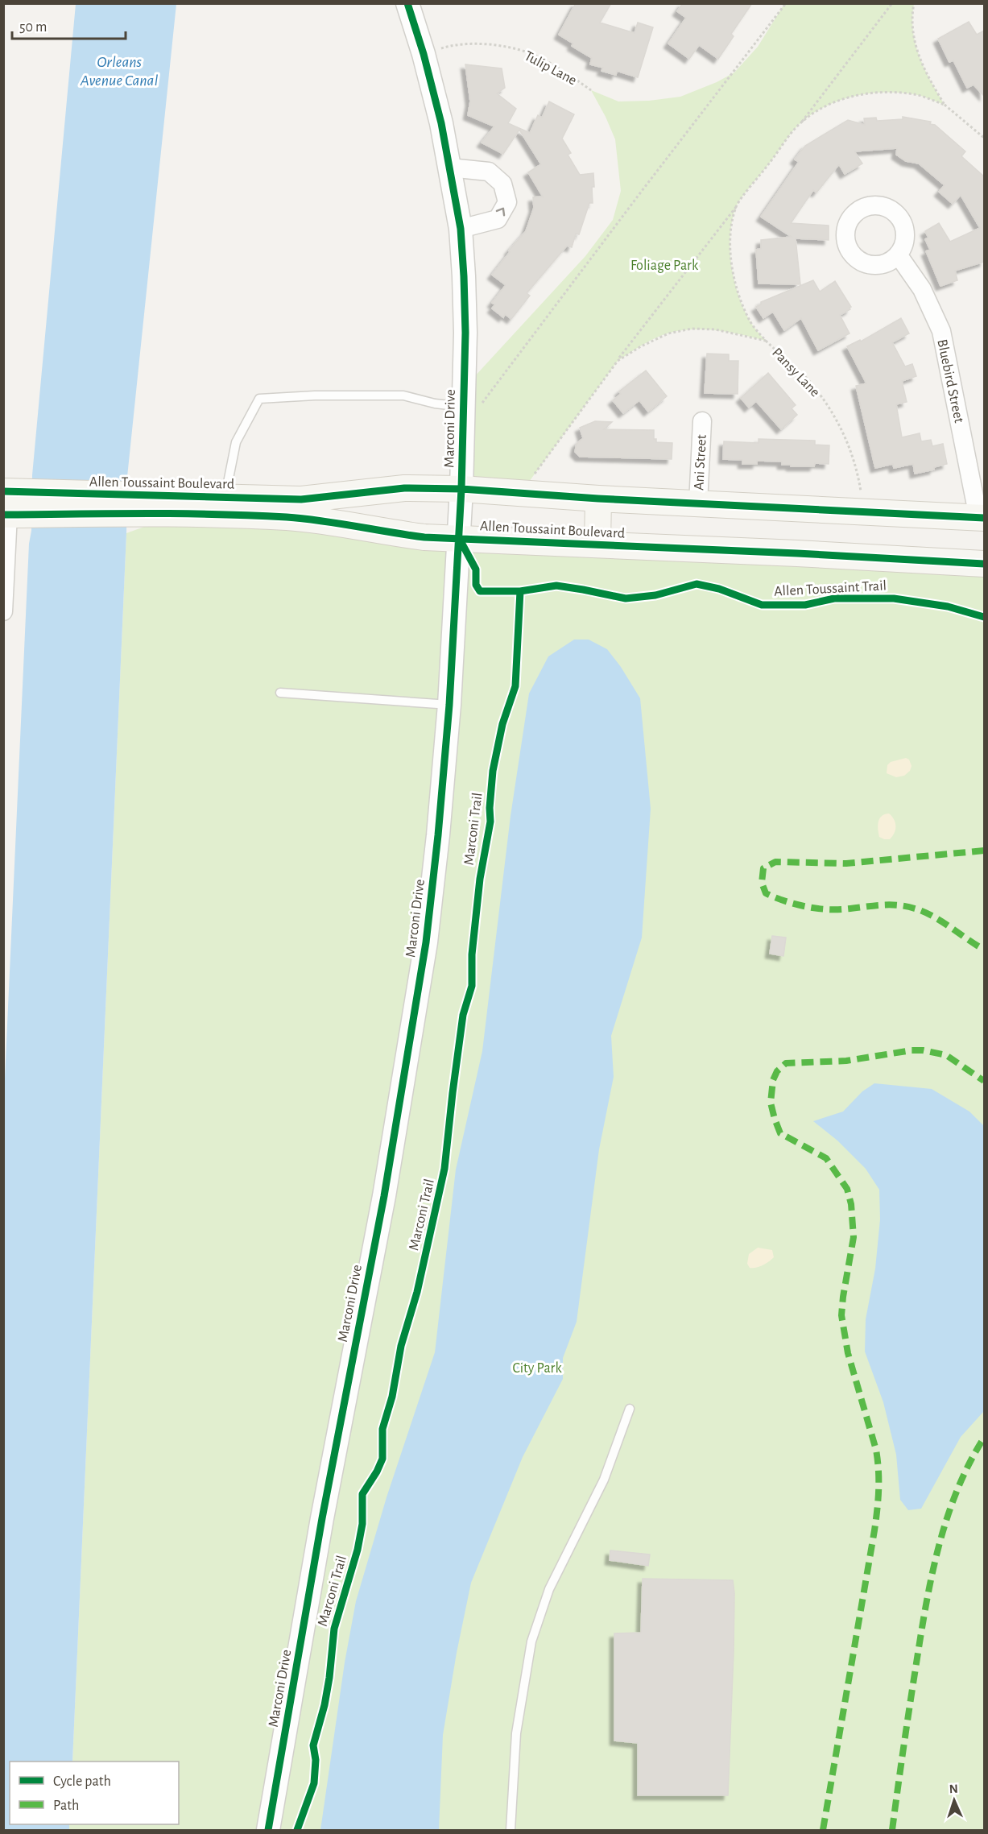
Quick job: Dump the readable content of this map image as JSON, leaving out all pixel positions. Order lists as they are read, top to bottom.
{
  "streets": {
    "main road": ["Allen Toussaint Boulevard"],
    "street": ["Bluebird Street", "Marconi Drive", "Ani Street"],
    "path": ["Tulip Lane", "Pansy Lane"],
    "cycle path": ["Allen Toussaint Trail", "Marconi Trail"]
  },
  "crossings": [
    ["Tulip Lane", "Marconi Drive"],
    ["Pansy Lane", "Allen Toussaint Boulevard"],
    ["Bluebird Street", "Allen Toussaint Boulevard"],
    ["Marconi Drive", "Allen Toussaint Boulevard"],
    ["Ani Street", "Allen Toussaint Boulevard"]
  ],
  "water": ["Orleans Avenue Canal"],
  "parks": ["Foliage Park", "City Park"],
  "legend": ["Cycle path", "Path"],
  "scale_bar": "50 m",
  "north": "top"
}
